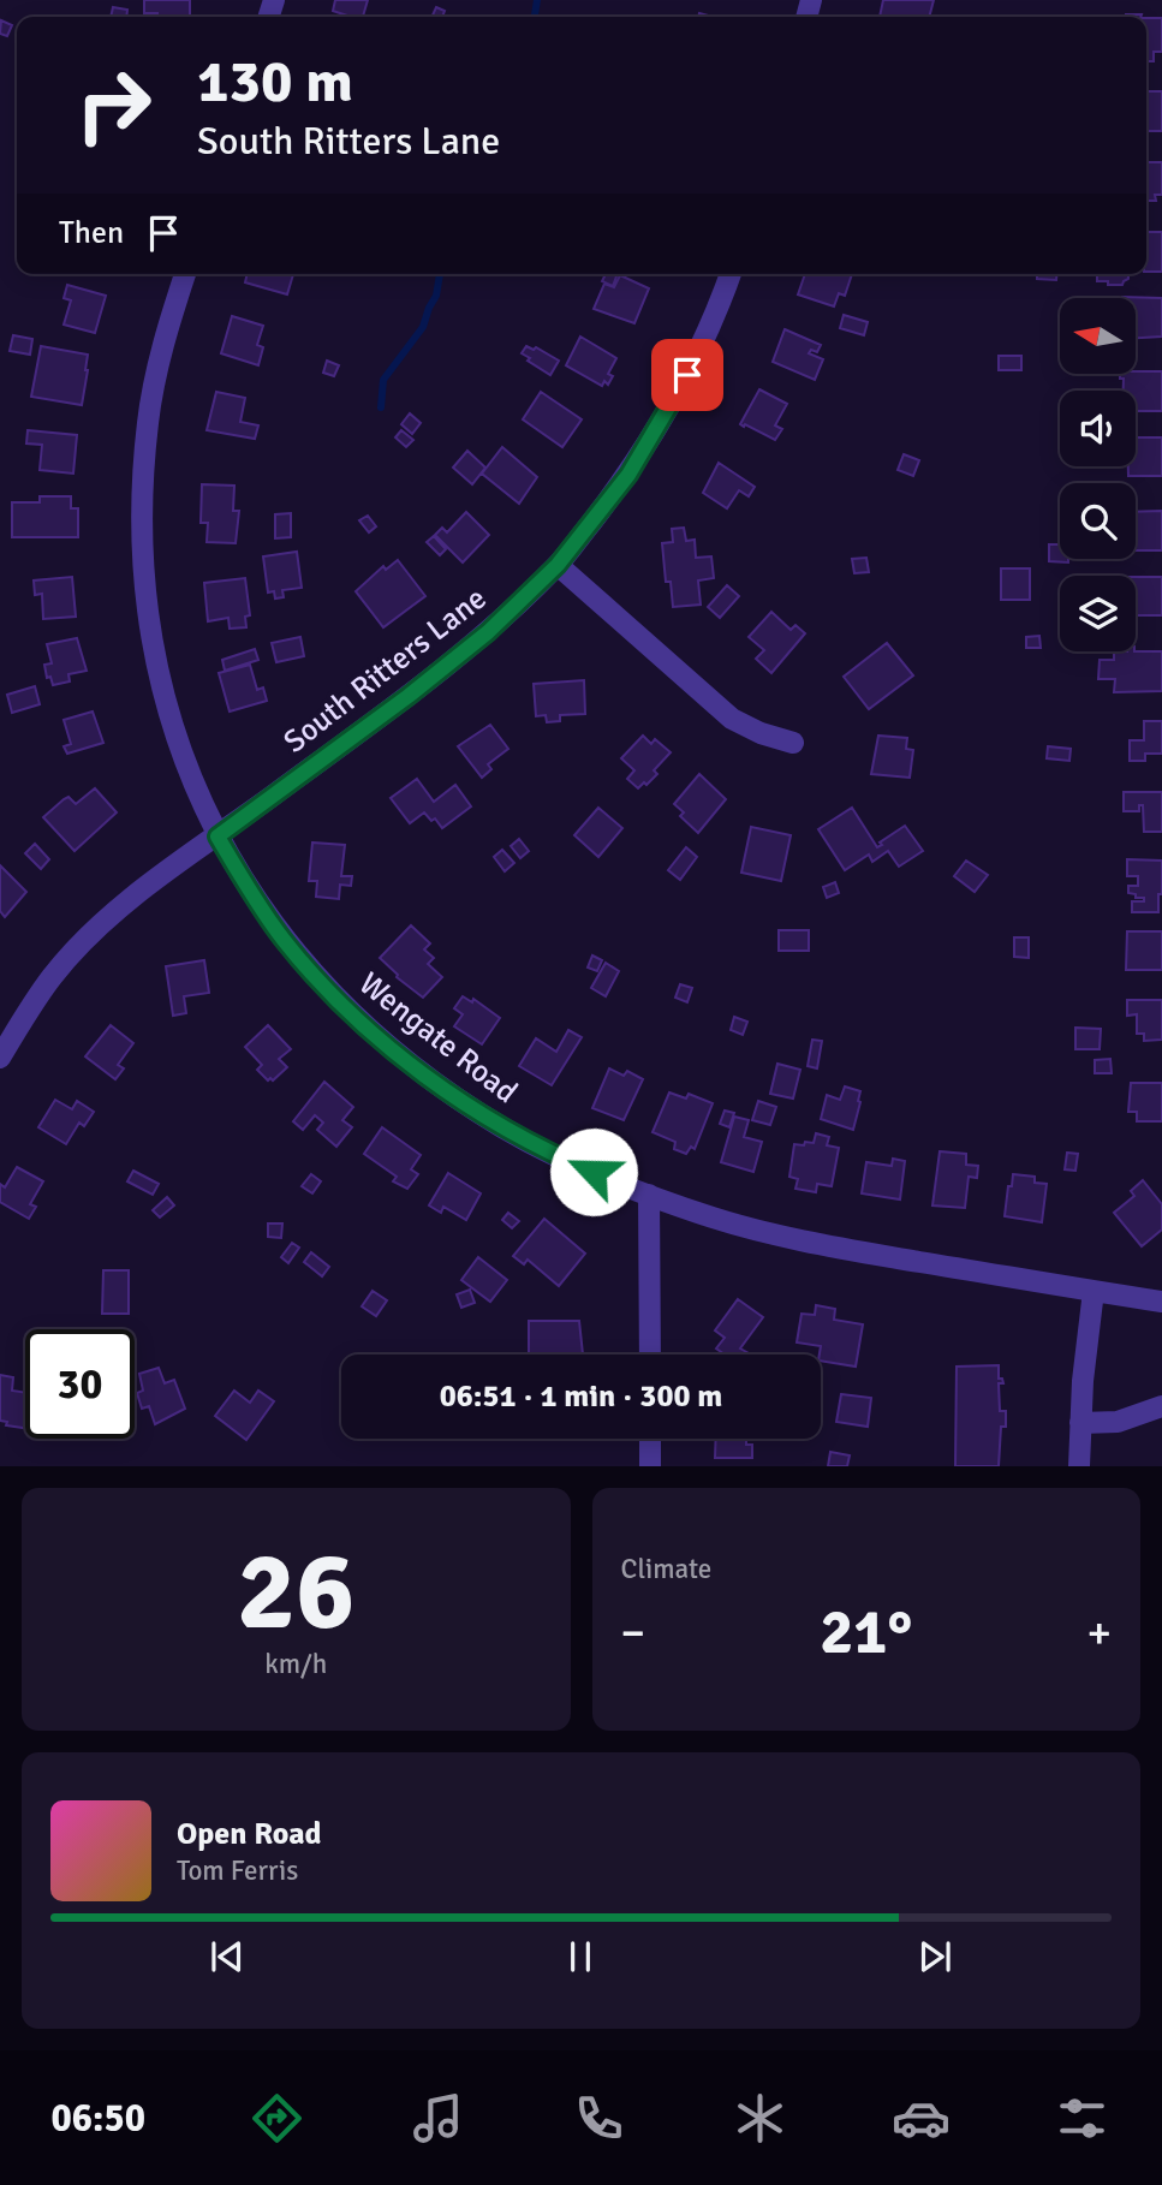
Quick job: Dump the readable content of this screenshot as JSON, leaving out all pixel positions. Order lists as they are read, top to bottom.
{
  "streets": {
    "street": ["South Ritters Lane", "Wengate Road"]
  },
  "crossings": [
    ["South Ritters Lane", "Wengate Road"]
  ],
  "north": "left",
  "page": {
    "turn": ["130 m", "South Ritters Lane"],
    "then": "Then",
    "limit": "30",
    "trip": "06:51 · 1 min · 300 m",
    "tile": [
      ["26", "km/h"],
      "Climate"
    ],
    "heat": ["−", "21°", "+"],
    "song": ["Open Road", "Tom Ferris"],
    "tabs": "06:50"
  }
}
